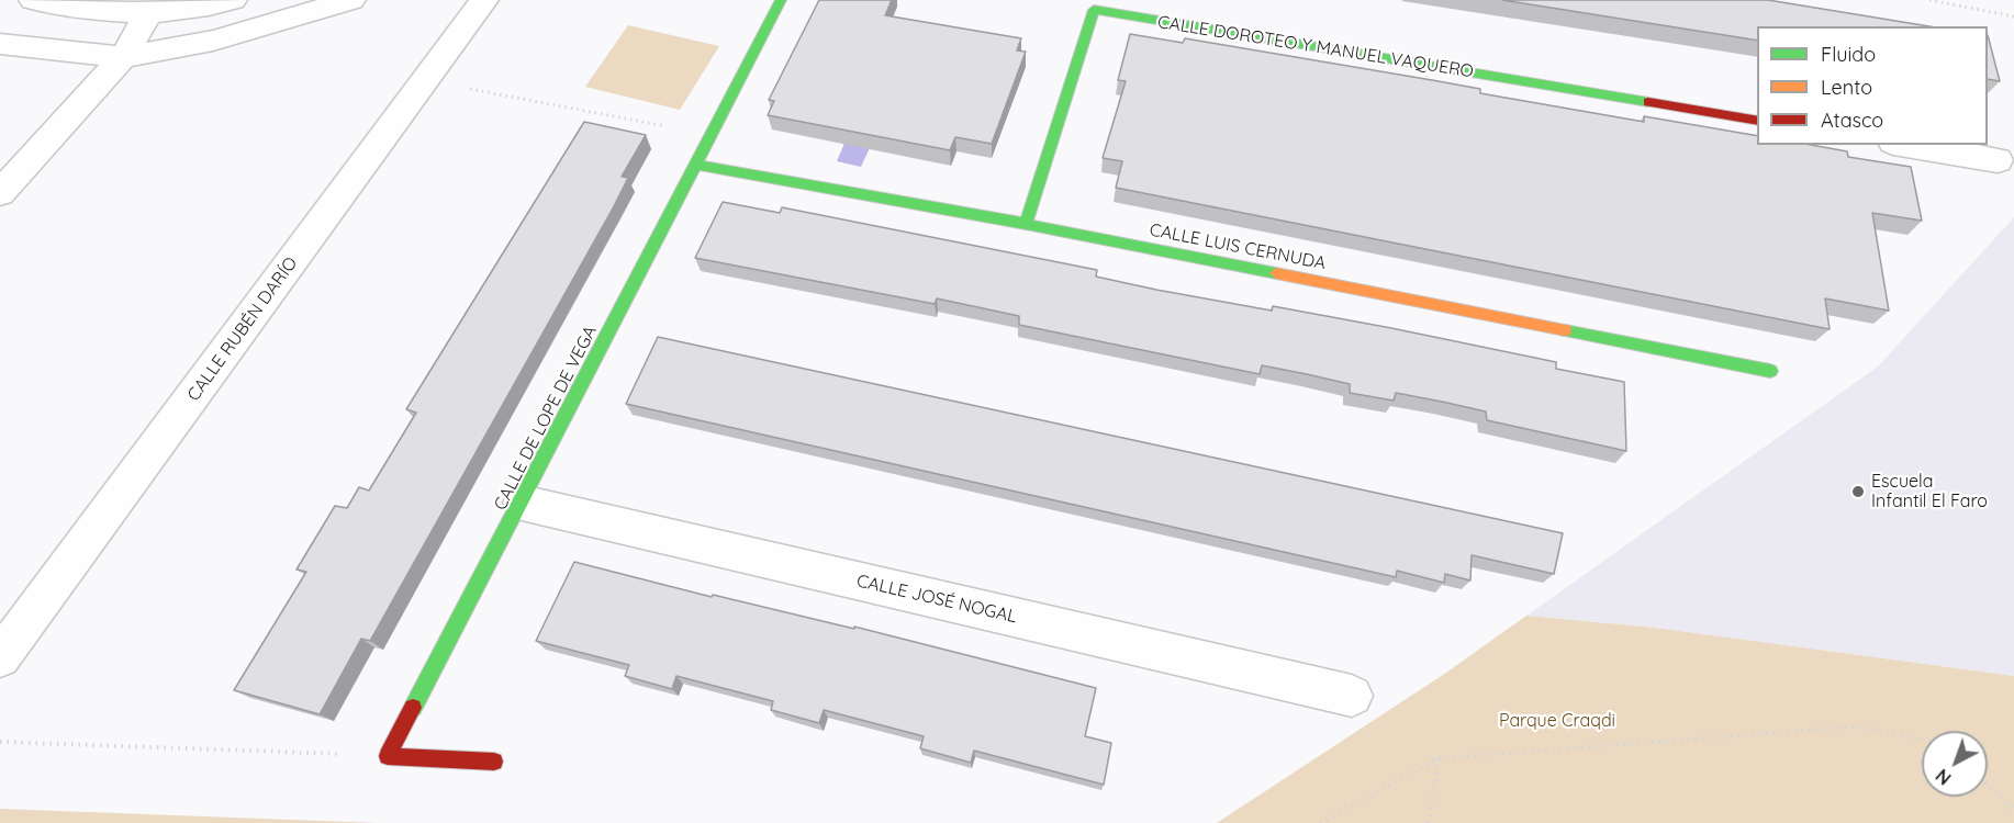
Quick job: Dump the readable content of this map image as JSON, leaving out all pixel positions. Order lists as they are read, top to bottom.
{
  "streets": {
    "street": [
      "CALLE DOROTEO Y MANUEL VAQUERO",
      "CALLE LUIS CERNUDA",
      "CALLE RUBÉN DARÍO",
      "CALLE DE LOPE DE VEGA",
      "CALLE JOSÉ NOGAL"
    ]
  },
  "crossings": [
    ["CALLE DOROTEO Y MANUEL VAQUERO", "CALLE LUIS CERNUDA"],
    ["CALLE LUIS CERNUDA", "CALLE DE LOPE DE VEGA"],
    ["CALLE DE LOPE DE VEGA", "CALLE JOSÉ NOGAL"]
  ],
  "parks": ["Parque Craqdi"],
  "places": ["Escuela Infantil El Faro"],
  "legend": ["Fluido", "Lento", "Atasco"],
  "north": "bottom left"
}
